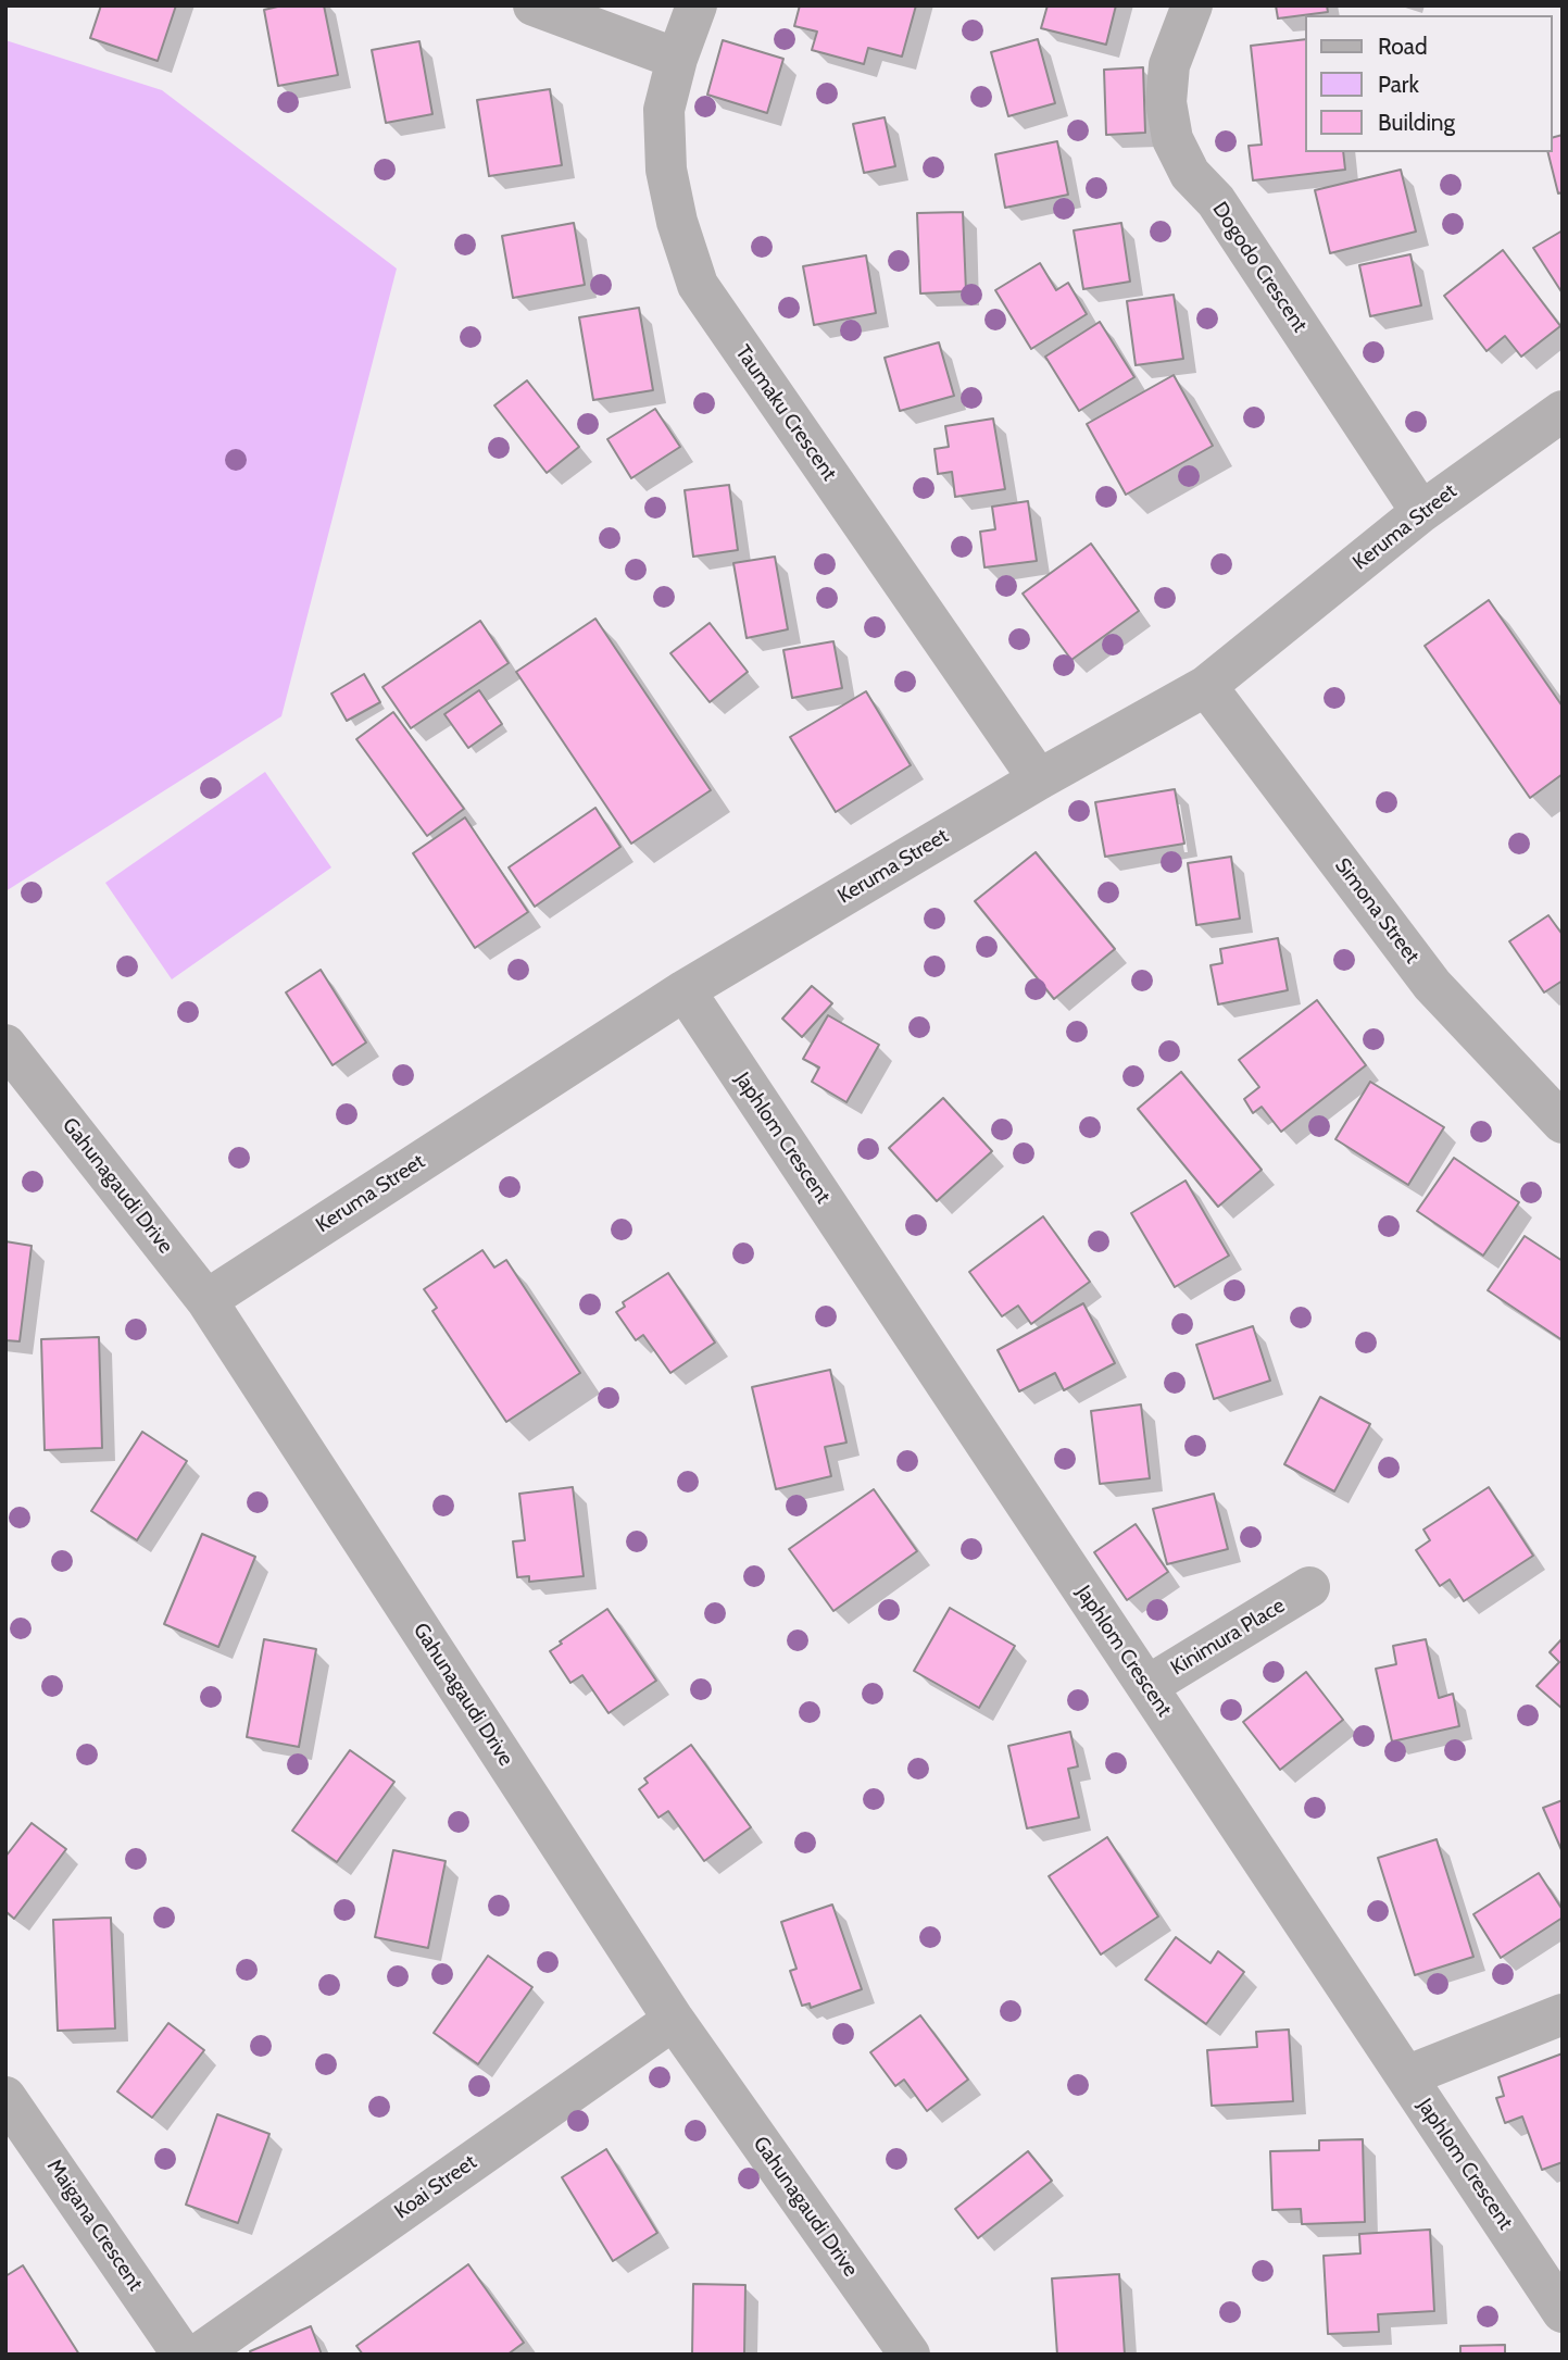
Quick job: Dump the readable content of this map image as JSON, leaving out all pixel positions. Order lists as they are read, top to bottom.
{
  "streets": {
    "street": [
      "Dogodo Crescent",
      "Taumaku Crescent",
      "Keruma Street",
      "Simona Street",
      "Japhlom Crescent",
      "Gahunagaudi Drive",
      "Kinimura Place",
      "Koai Street",
      "Maigana Crescent"
    ]
  },
  "crossings": [
    ["Dogodo Crescent", "Keruma Street"],
    ["Taumaku Crescent", "Keruma Street"],
    ["Keruma Street", "Simona Street"],
    ["Keruma Street", "Japhlom Crescent"],
    ["Keruma Street", "Gahunagaudi Drive"],
    ["Japhlom Crescent", "Kinimura Place"],
    ["Gahunagaudi Drive", "Koai Street"]
  ],
  "legend": ["Road", "Park", "Building"]
}
